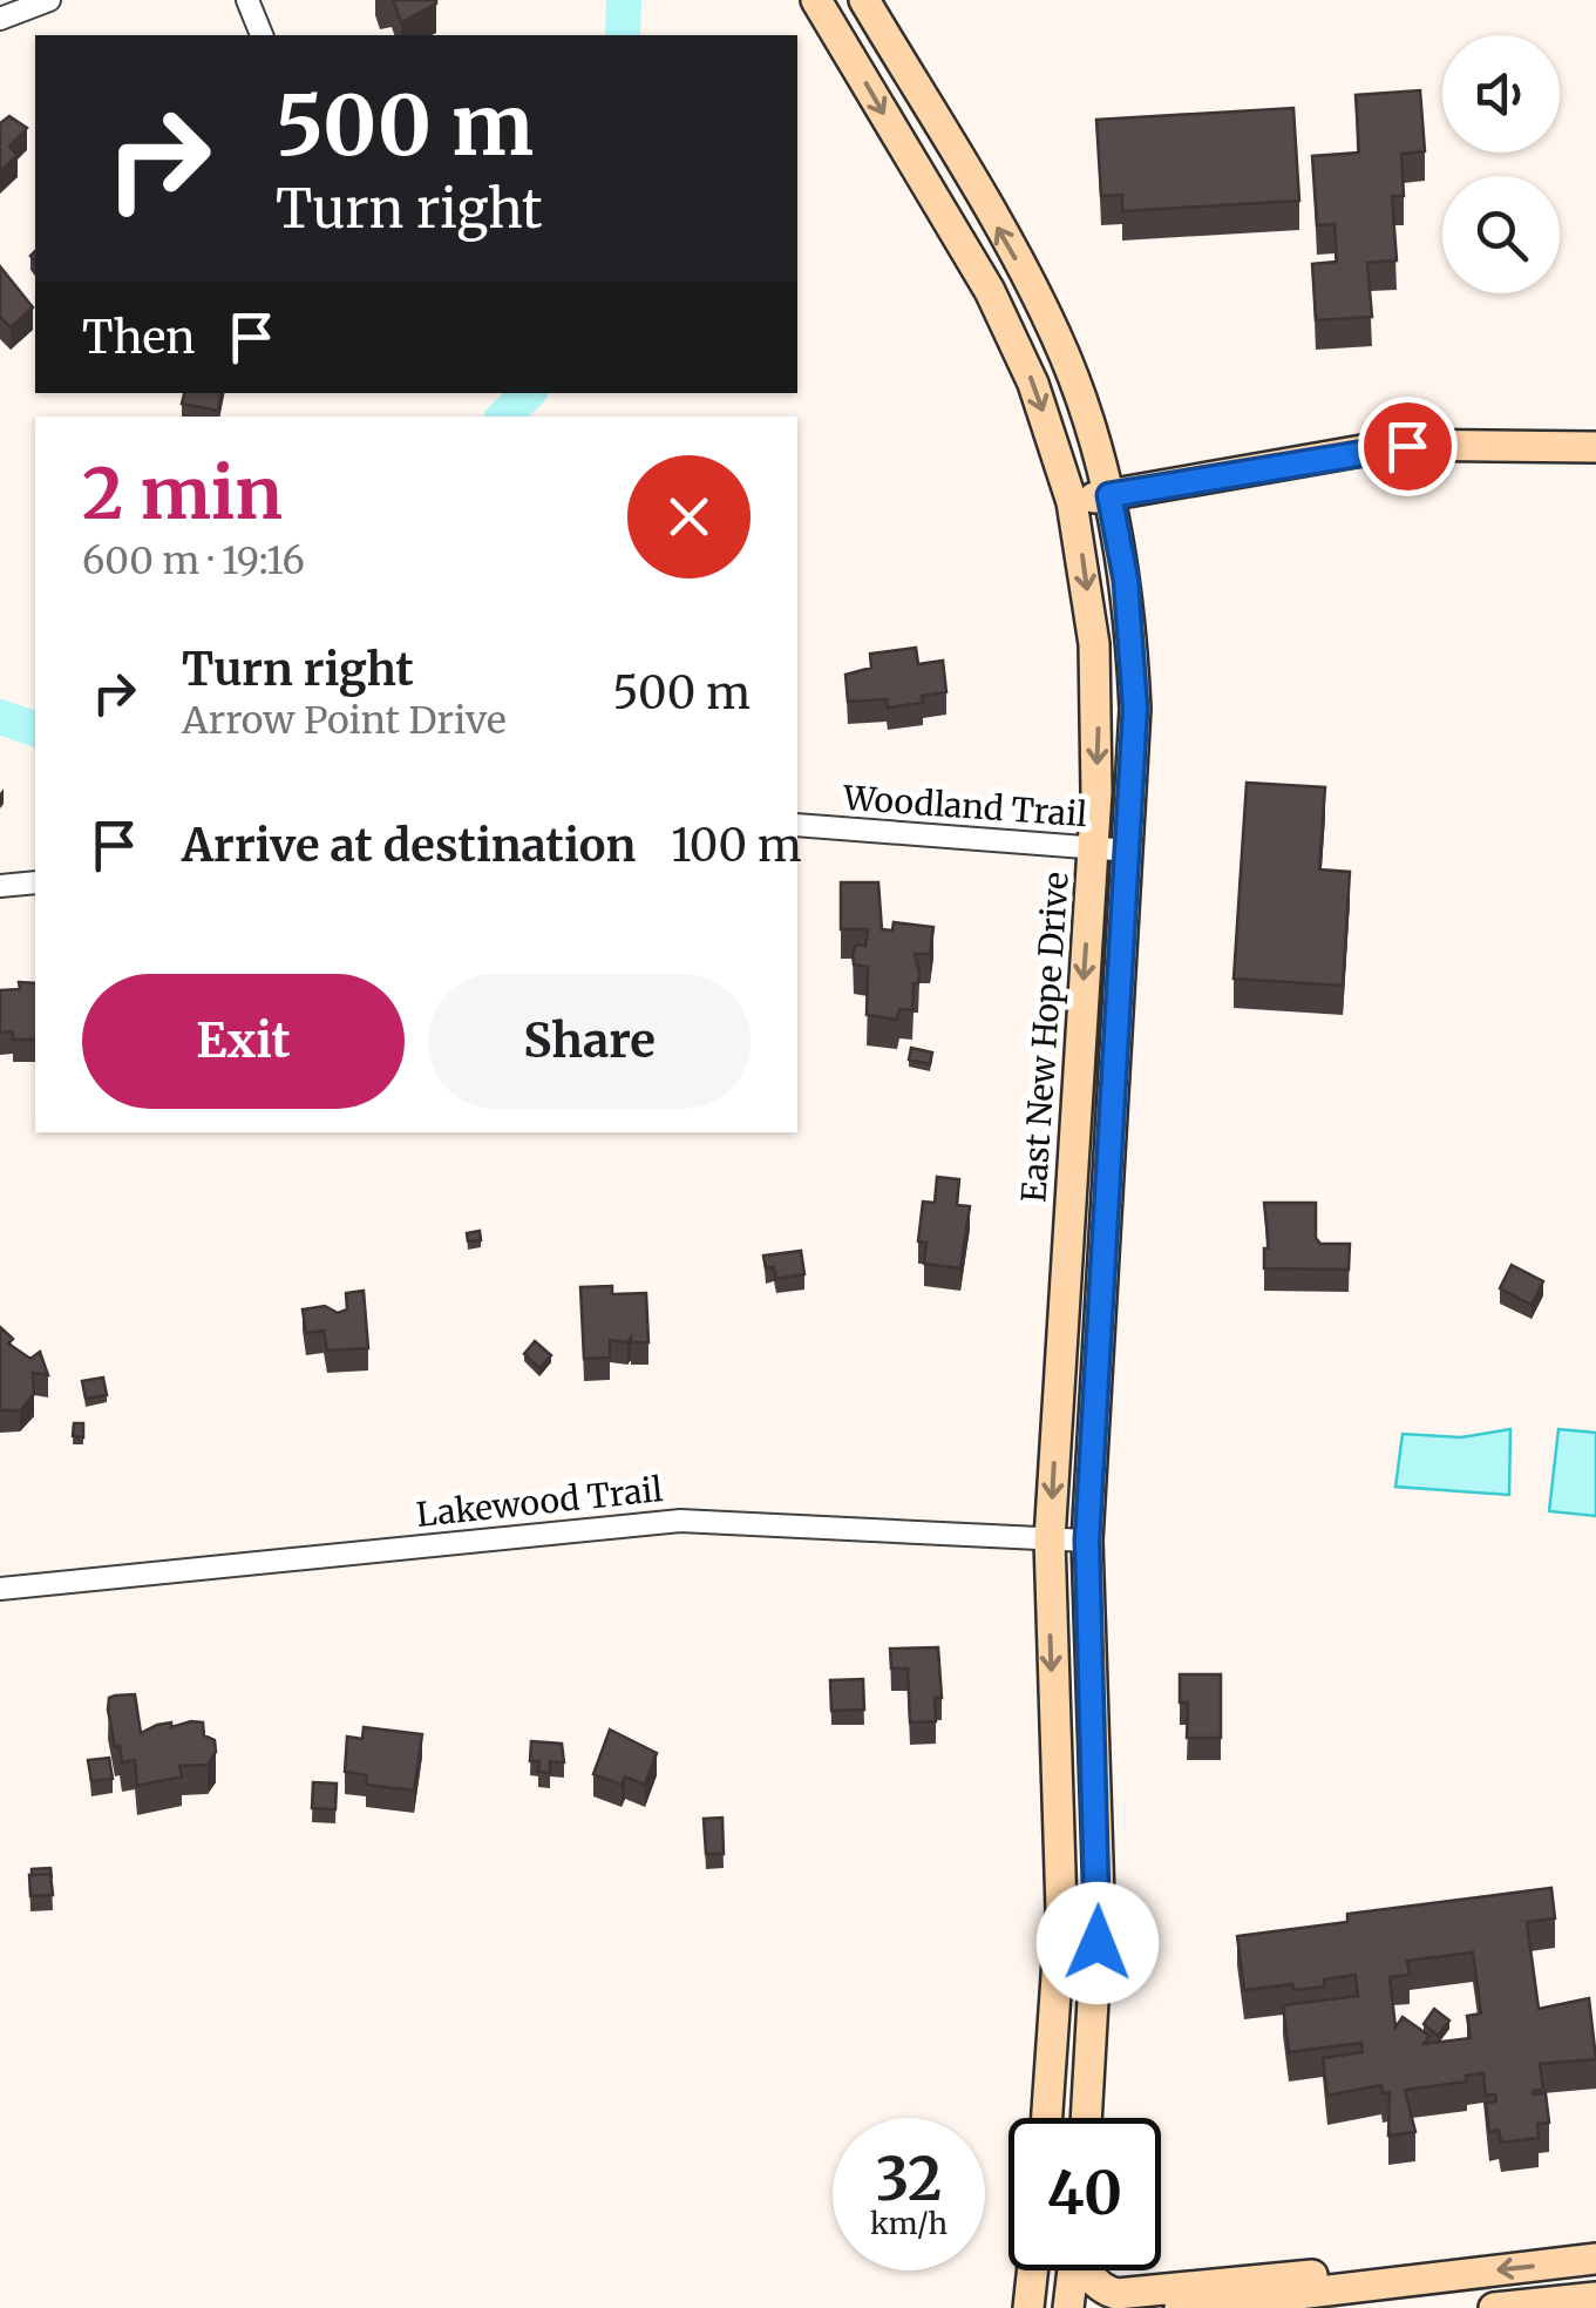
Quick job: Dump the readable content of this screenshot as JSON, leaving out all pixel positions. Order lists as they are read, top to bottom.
{
  "streets": {
    "street": ["Woodland Trail", "East New Hope Drive", "Lakewood Trail"]
  },
  "crossings": [
    ["Woodland Trail", "East New Hope Drive"],
    ["East New Hope Drive", "Lakewood Trail"]
  ],
  "page": {
    "turn": ["500 m", "Turn right"],
    "then": "Then",
    "heading": ["2 min", "600 m · 19:16"],
    "list": [
      {
        "name": "Turn right",
        "note": "Arrow Point Drive",
        "value": "500 m"
      },
      {
        "name": "Arrive at destination",
        "value": "100 m"
      }
    ],
    "buttons": ["Exit", "Share"],
    "speed": "32 km/h",
    "limit": "40"
  }
}
